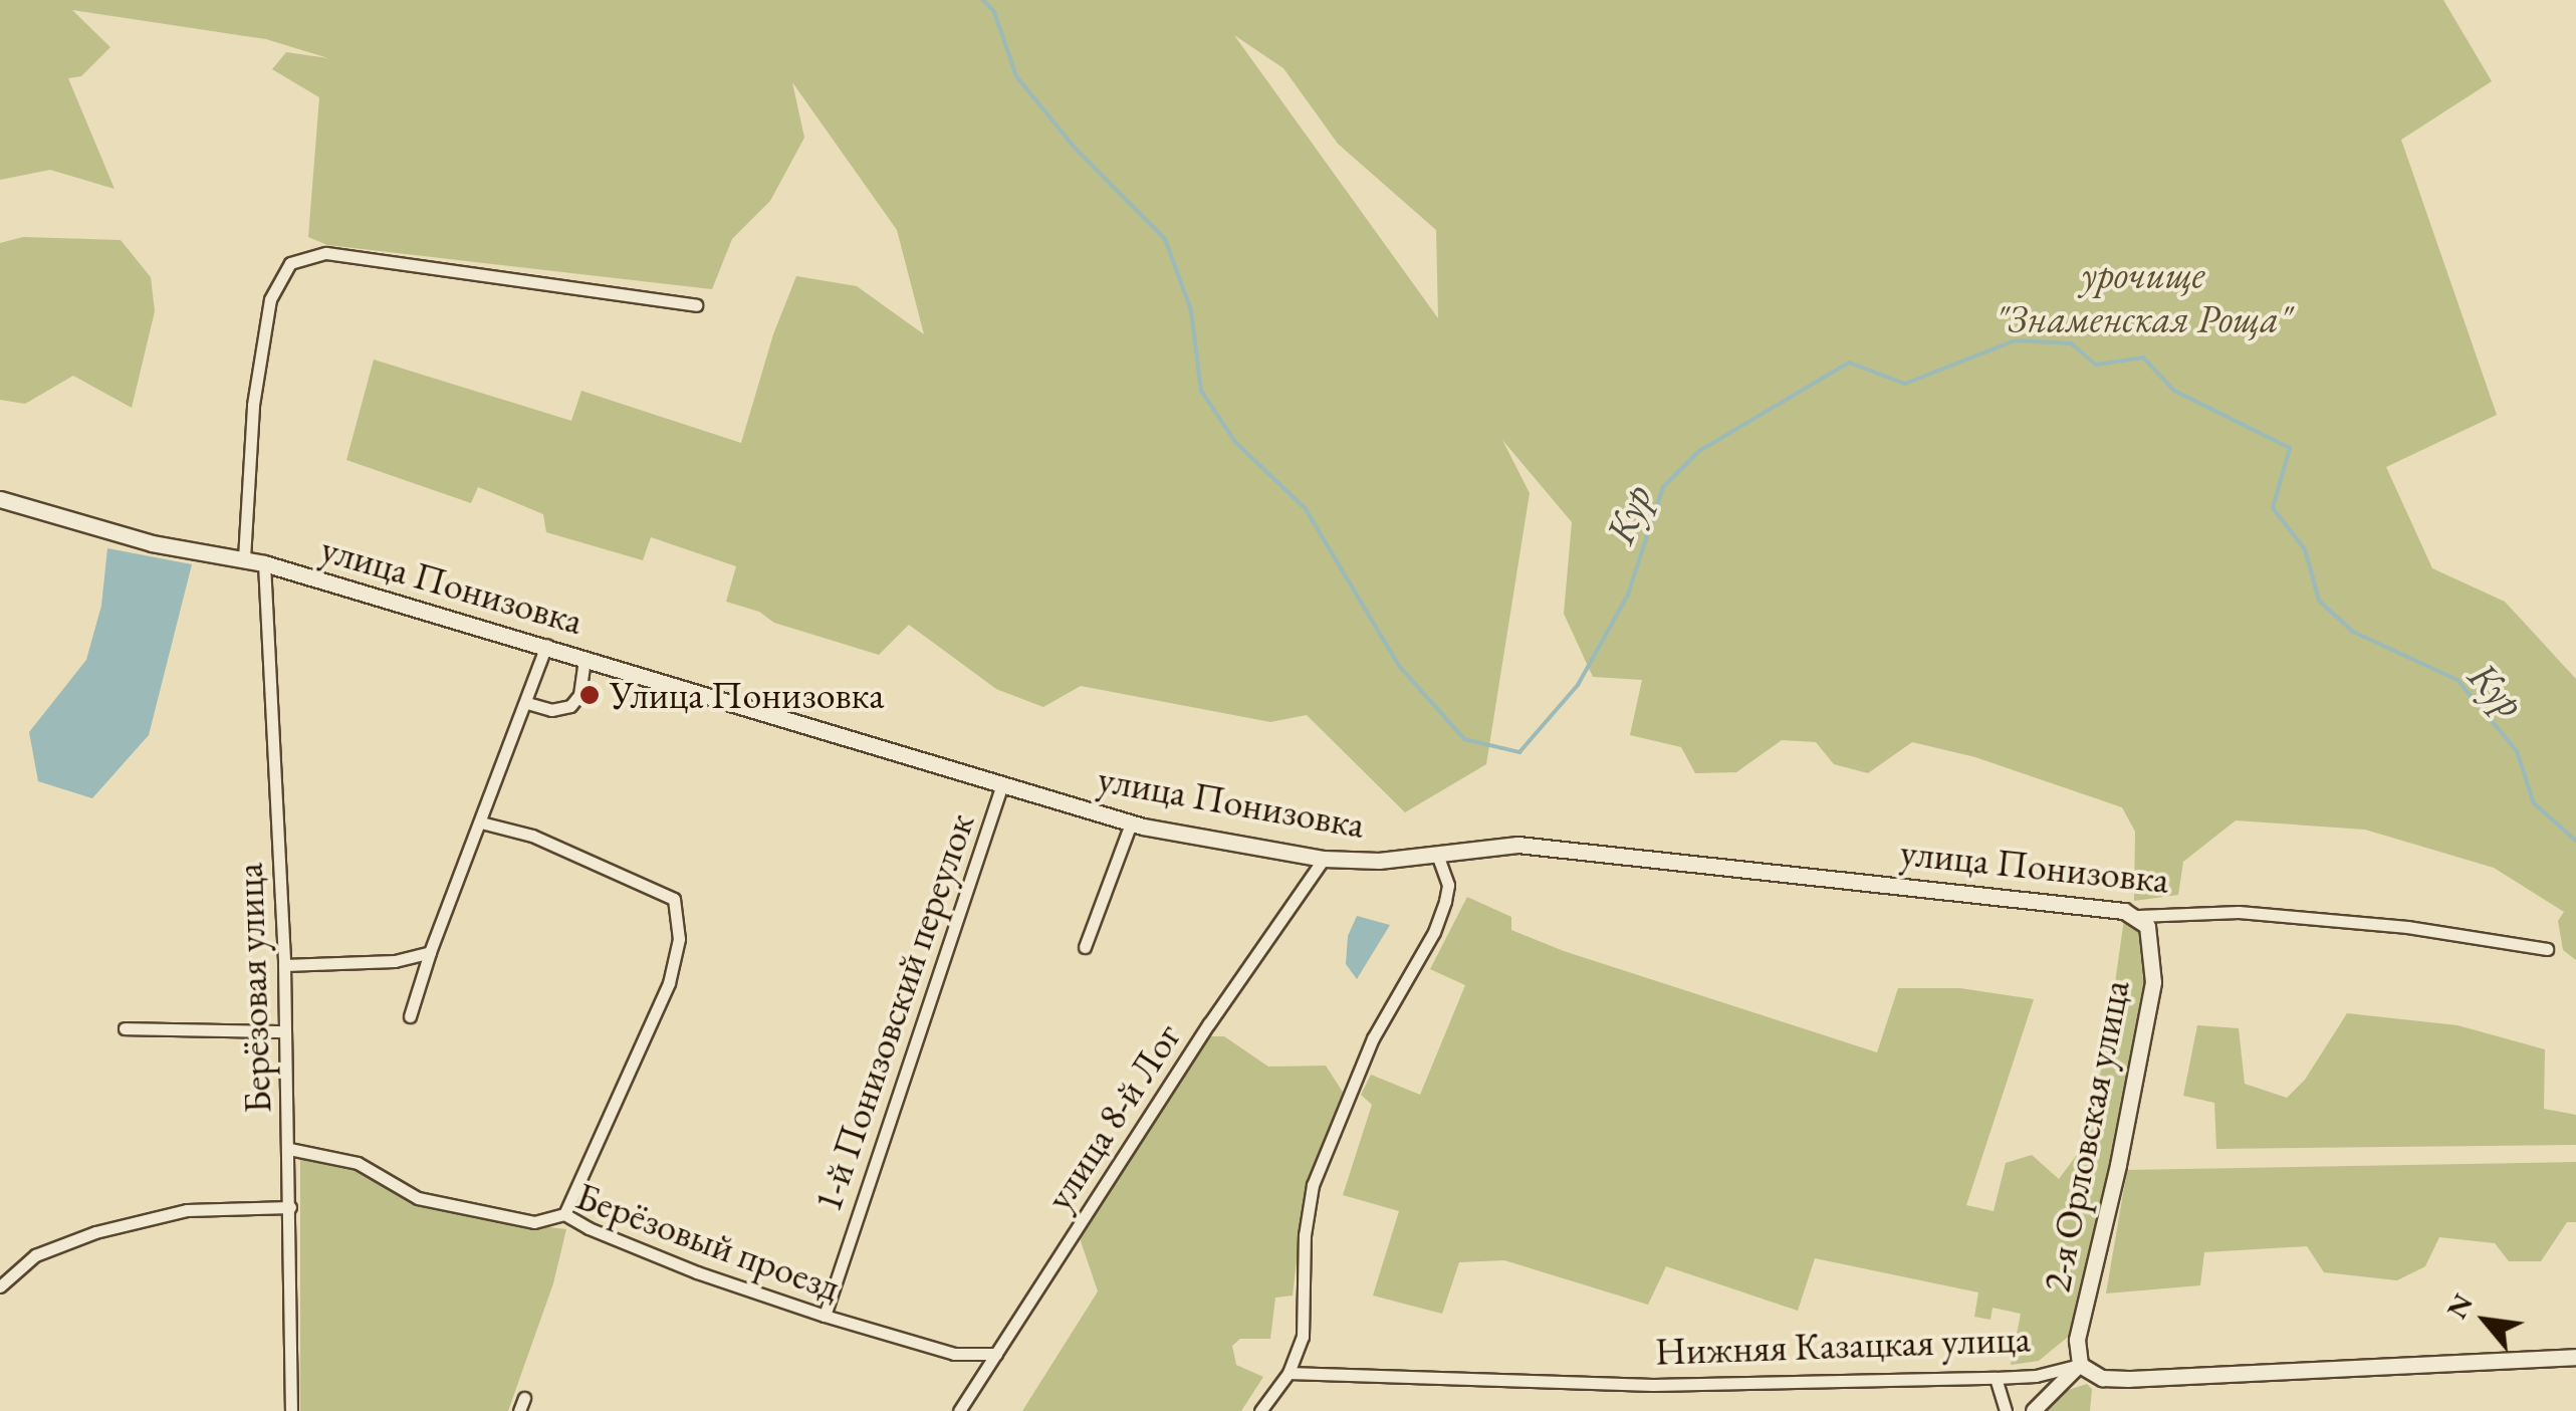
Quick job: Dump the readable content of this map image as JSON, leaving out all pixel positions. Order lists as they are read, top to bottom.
{
  "streets": {
    "main road": ["улица Понизовка", "2-я Орловская улица", "Нижняя Казацкая улица"],
    "street": [
      "Берёзовая улица",
      "1-й Понизовский переулок",
      "улица 8-й Лог",
      "Берёзовый проезд"
    ]
  },
  "crossings": [
    ["улица Понизовка", "Берёзовая улица"],
    ["улица Понизовка", "1-й Понизовский переулок"],
    ["улица Понизовка", "улица 8-й Лог"],
    ["улица Понизовка", "2-я Орловская улица"],
    ["Берёзовая улица", "Берёзовый проезд"],
    ["1-й Понизовский переулок", "Берёзовый проезд"],
    ["улица 8-й Лог", "Берёзовый проезд"],
    ["2-я Орловская улица", "Нижняя Казацкая улица"]
  ],
  "water": ["Кур"],
  "parks": ["урочище \"Знаменская Роща\""],
  "places": ["Улица Понизовка"],
  "north": "top left"
}
